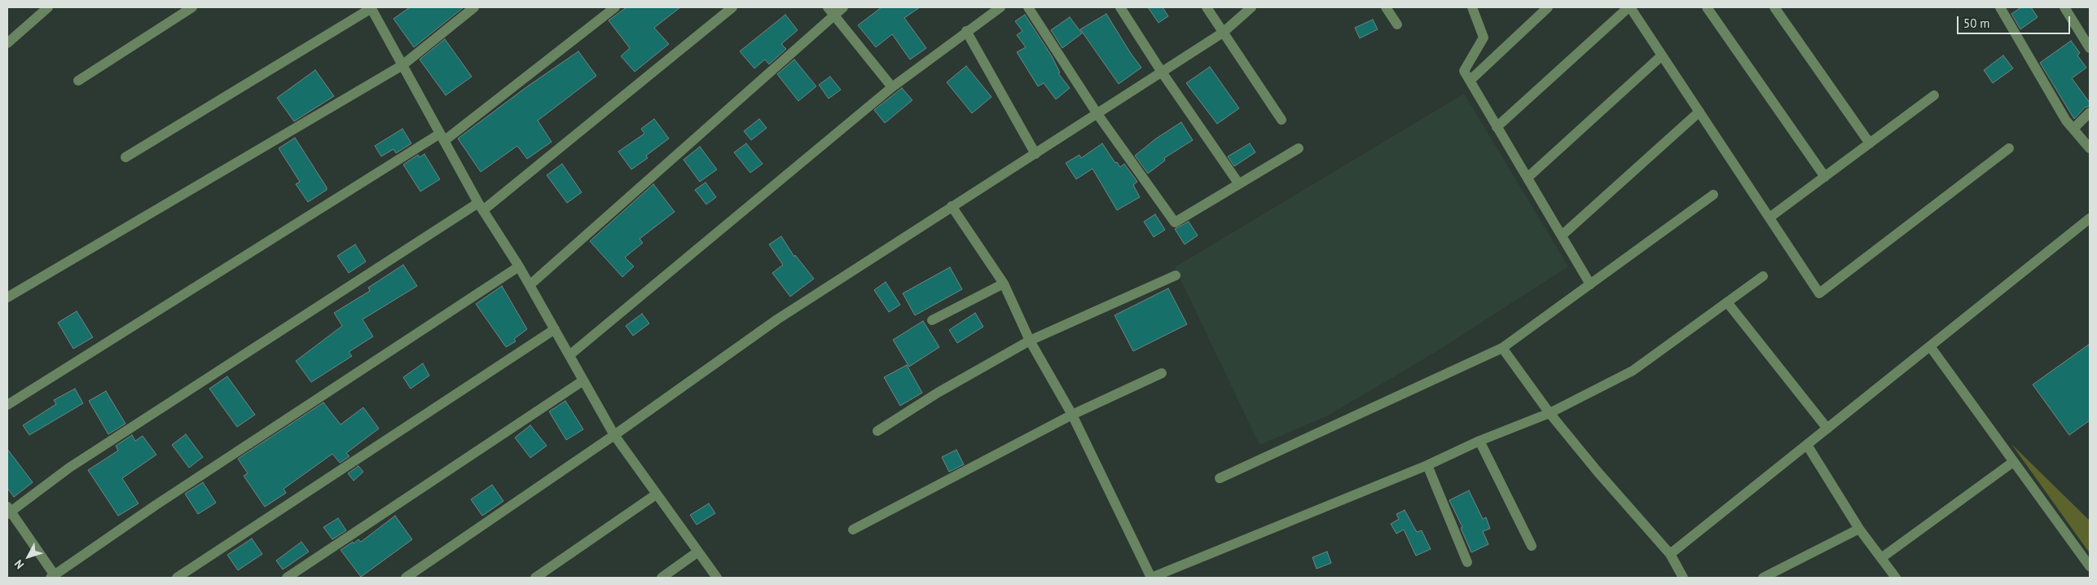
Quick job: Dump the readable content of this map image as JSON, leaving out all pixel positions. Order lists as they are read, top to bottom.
{
  "scale_bar": "50 m",
  "north": "bottom left"
}
